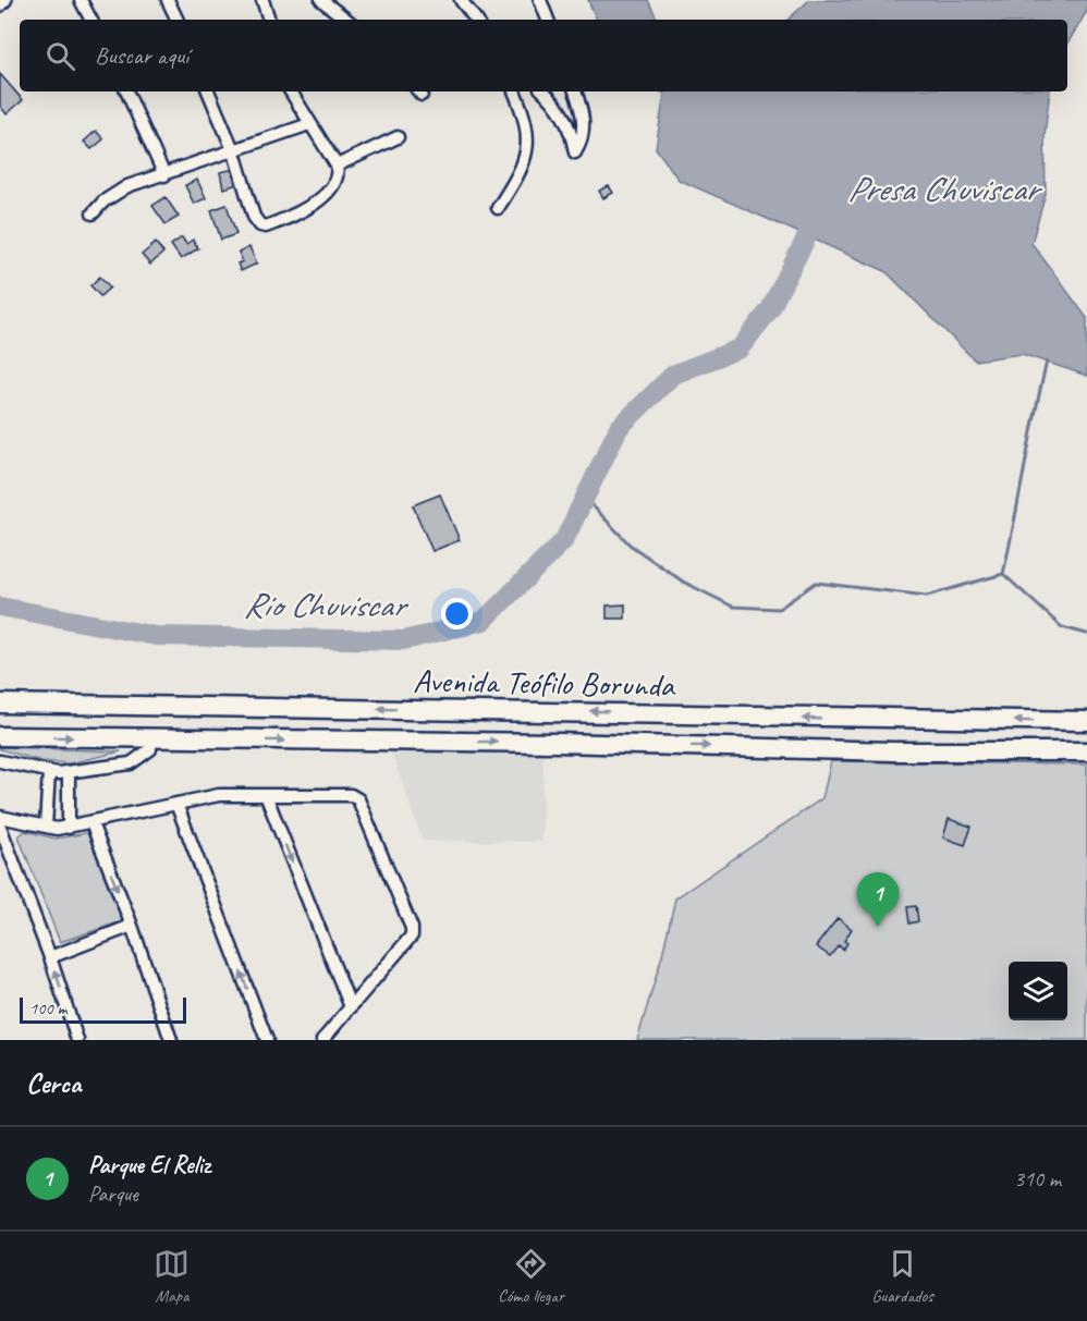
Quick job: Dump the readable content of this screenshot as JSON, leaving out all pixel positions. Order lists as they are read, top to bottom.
{
  "streets": {
    "main road": ["Avenida Teófilo Borunda"]
  },
  "water": ["Presa Chuviscar", "Rio Chuviscar"],
  "scale_bar": "100 m",
  "page": {
    "search": "Buscar aquí",
    "pins": "1",
    "scale": "100 m",
    "heading": "Cerca",
    "list": [
      {
        "mark": "1",
        "name": "Parque El Reliz",
        "note": "Parque",
        "value": "310 m"
      }
    ],
    "nav": ["Mapa", "Cómo llegar", "Guardados"]
  }
}
